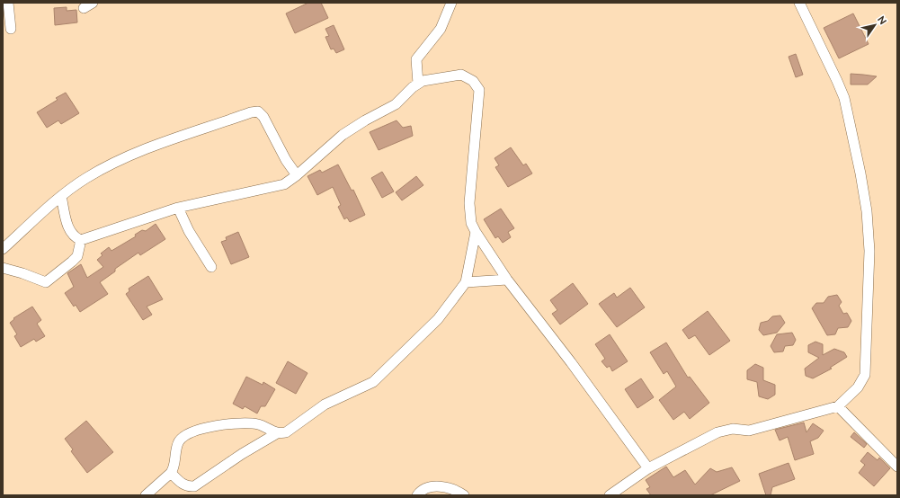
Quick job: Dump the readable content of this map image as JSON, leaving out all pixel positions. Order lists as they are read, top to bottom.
{
  "north": "top right"
}
